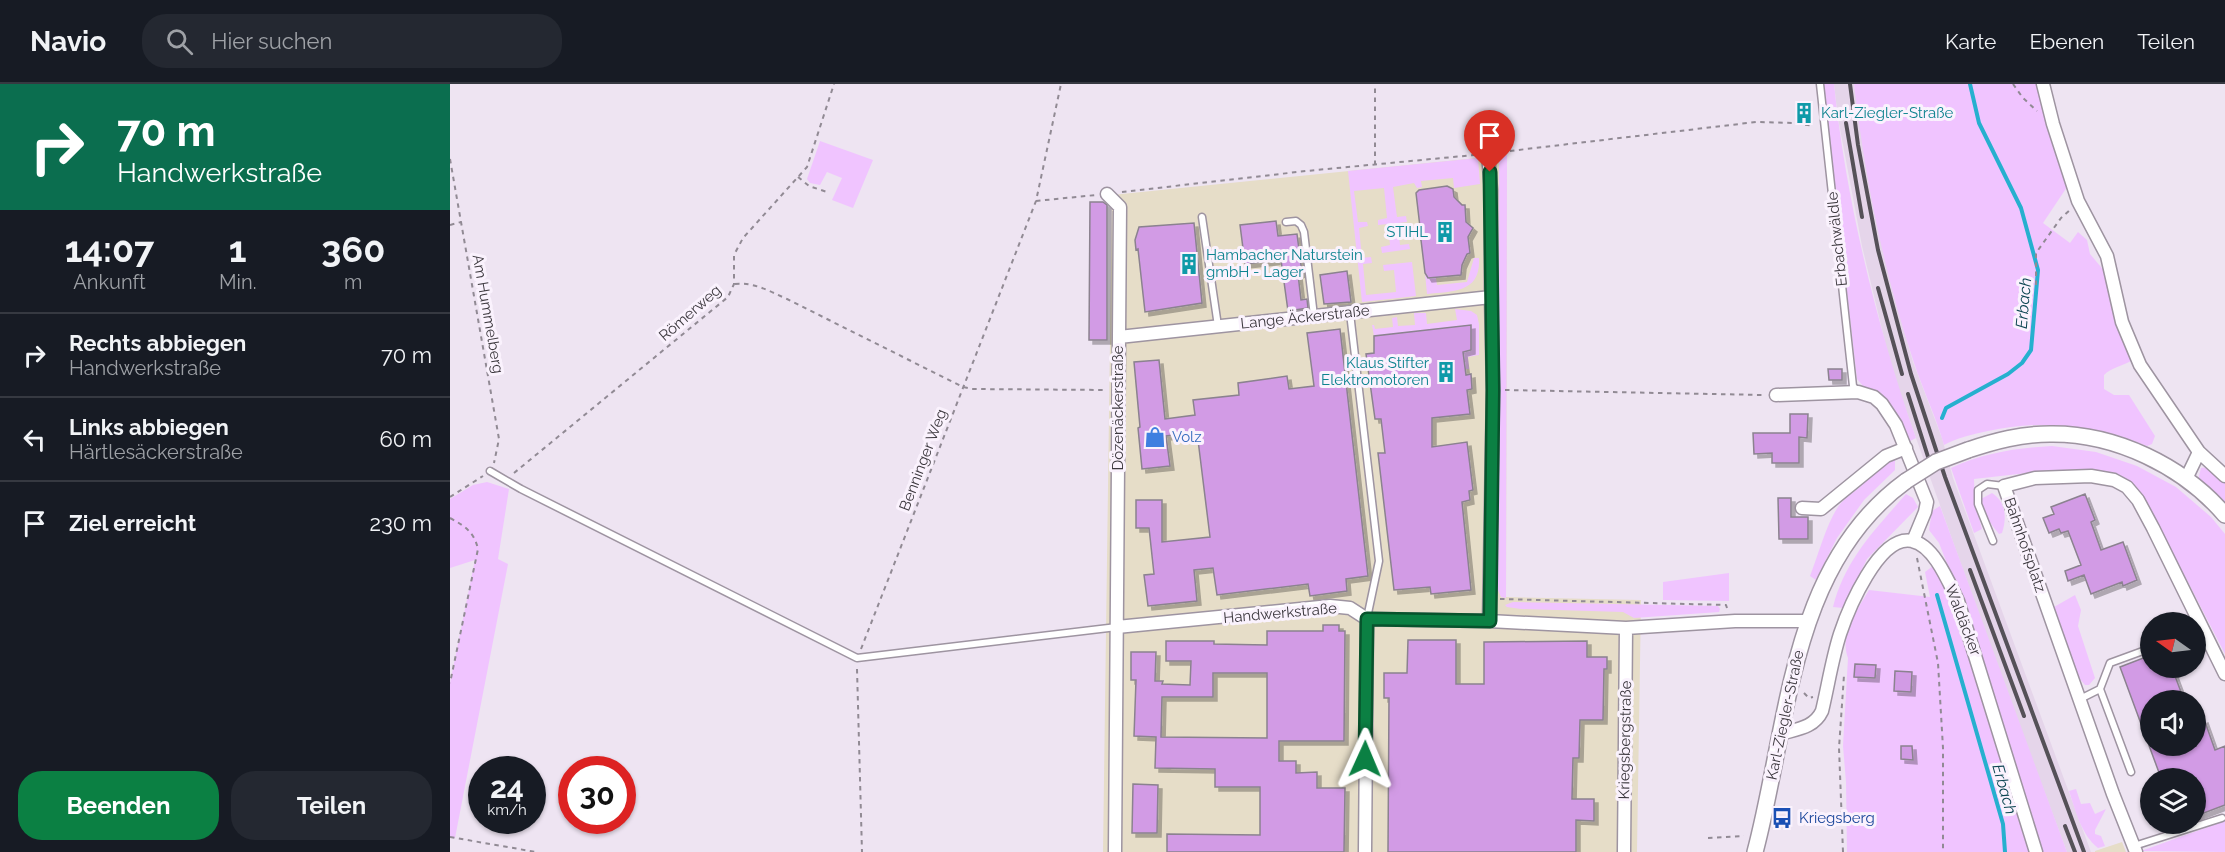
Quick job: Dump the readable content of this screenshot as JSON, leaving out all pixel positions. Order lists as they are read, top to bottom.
{
  "streets": {
    "street": [
      "Lange Äckerstraße",
      "Dözenäckerstraße",
      "Bahnhofsplatz",
      "Handwerkstraße",
      "Waldäcker",
      "Karl-Ziegler-Straße",
      "Kriegsbergstraße"
    ],
    "lane": ["Erbachwäldle"],
    "path": ["Römerweg", "Am Hummelberg", "Benninger Weg"]
  },
  "crossings": [
    ["Lange Äckerstraße", "Dözenäckerstraße"],
    ["Dözenäckerstraße", "Handwerkstraße"],
    ["Handwerkstraße", "Karl-Ziegler-Straße"],
    ["Handwerkstraße", "Kriegsbergstraße"]
  ],
  "water": ["Erbach"],
  "places": {
    "building": [
      "Karl-Ziegler-Straße",
      "STIHL",
      "Hambacher Naturstein gmbH - Lager",
      "Klaus Stifter Elektromotoren"
    ],
    "shop": ["Volz"],
    "bus stop": ["Kriegsberg"]
  },
  "north": "left",
  "page": {
    "header": "Navio",
    "search": "Hier suchen",
    "nav": ["Karte", "Ebenen", "Teilen"],
    "turn": ["70 m", "Handwerkstraße"],
    "eta": [
      "14:07",
      "Ankunft",
      "1",
      "Min.",
      "360",
      "m"
    ],
    "list": [
      {
        "name": "Rechts abbiegen",
        "note": "Handwerkstraße",
        "value": "70 m"
      },
      {
        "name": "Links abbiegen",
        "note": "Härtlesäckerstraße",
        "value": "60 m"
      },
      {
        "name": "Ziel erreicht",
        "value": "230 m"
      }
    ],
    "speed": "24 km/h",
    "limit": "30",
    "buttons": ["Beenden", "Teilen"]
  }
}
